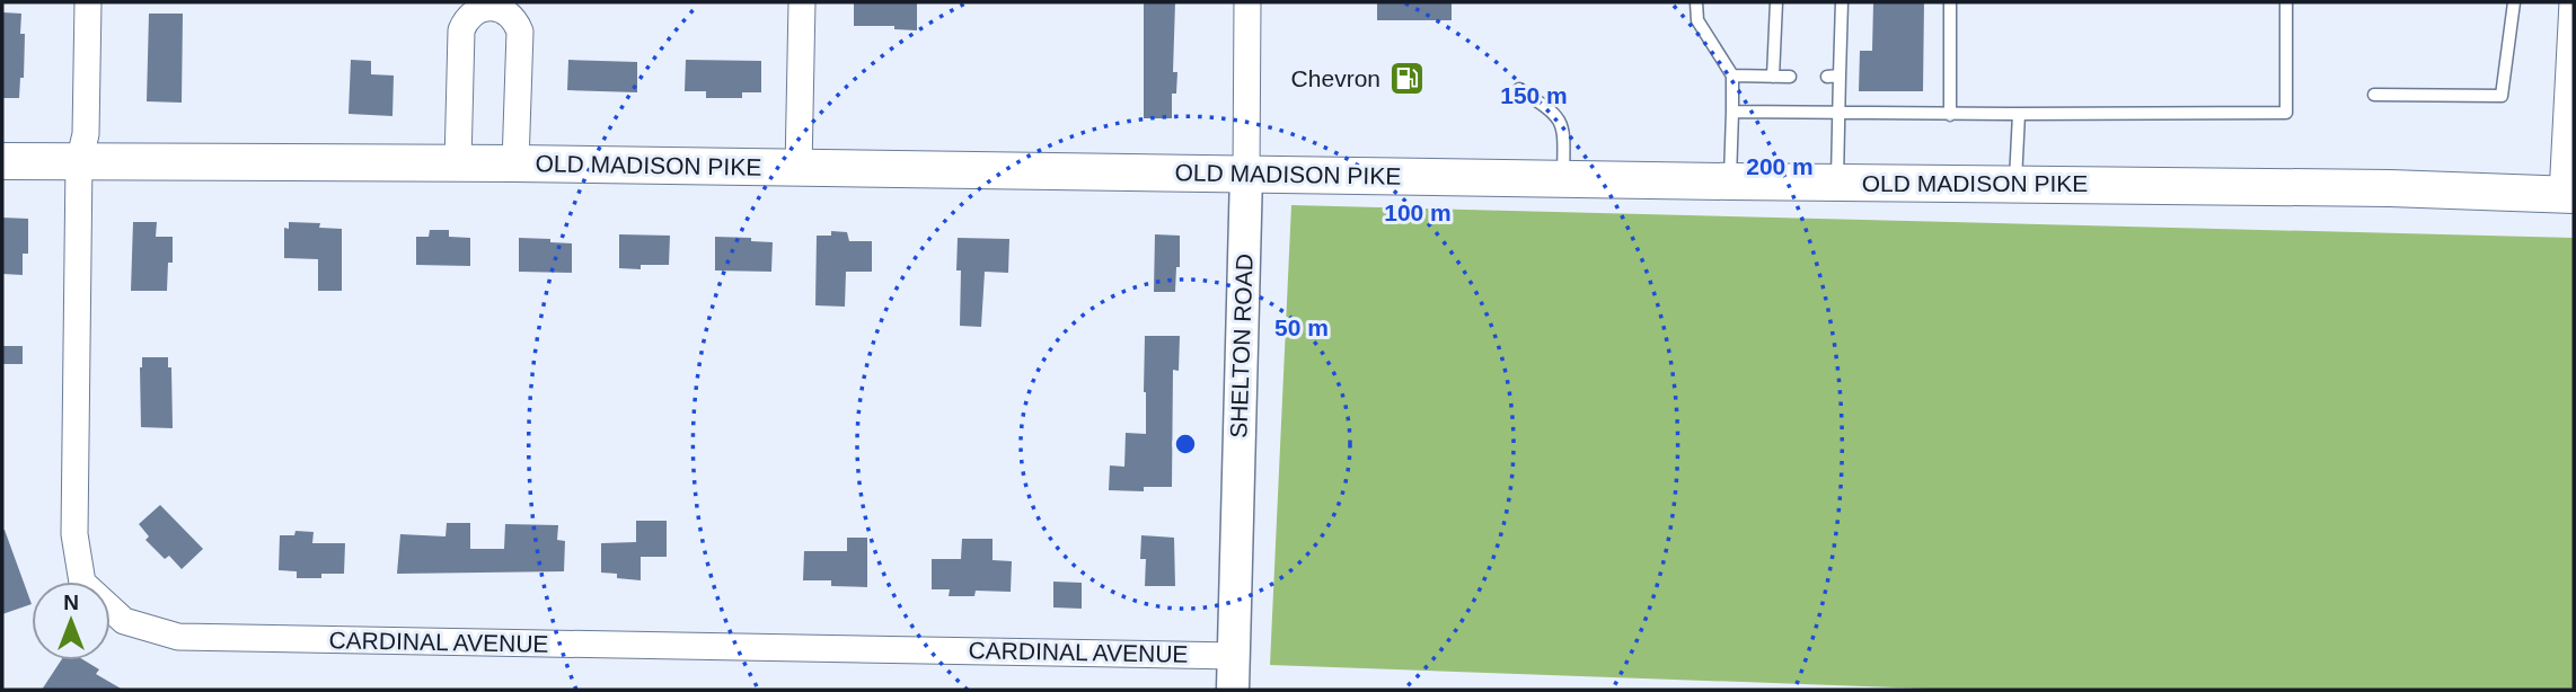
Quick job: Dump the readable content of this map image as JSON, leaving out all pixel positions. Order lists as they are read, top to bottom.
{
  "streets": {
    "main road": ["OLD MADISON PIKE"],
    "street": ["SHELTON ROAD", "CARDINAL AVENUE"]
  },
  "crossings": [
    ["OLD MADISON PIKE", "SHELTON ROAD"],
    ["OLD MADISON PIKE", "CARDINAL AVENUE"],
    ["SHELTON ROAD", "CARDINAL AVENUE"]
  ],
  "places": {
    "fuel station": ["Chevron"]
  },
  "north": "top",
  "rings": [
    "150 m",
    "200 m",
    "100 m",
    "50 m"
  ]
}
